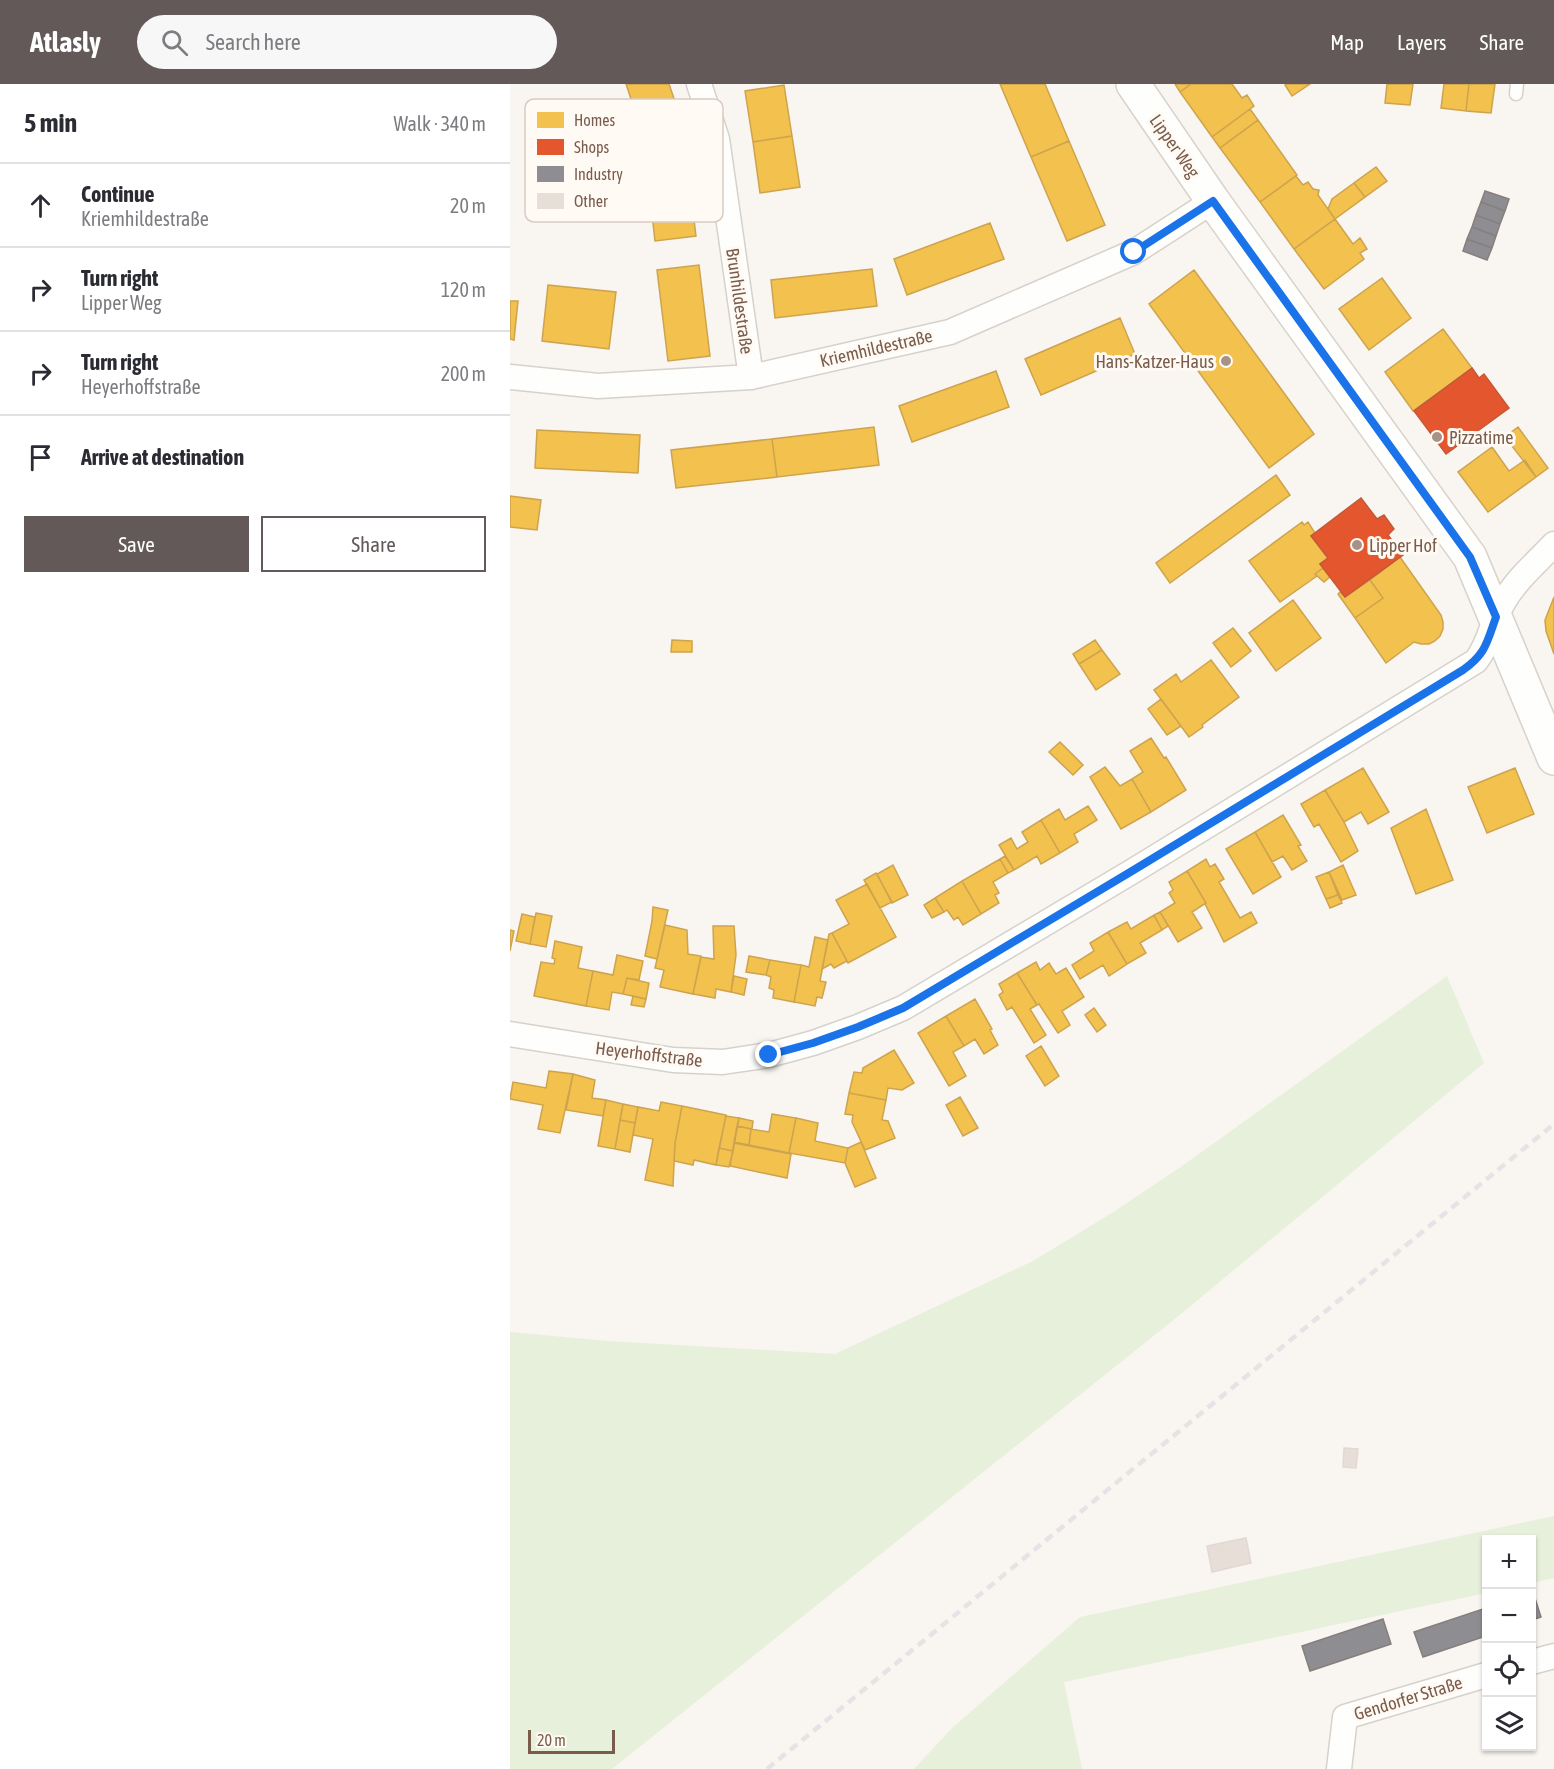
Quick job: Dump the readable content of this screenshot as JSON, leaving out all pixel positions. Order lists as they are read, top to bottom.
{
  "streets": {
    "street": [
      "Lipper Weg",
      "Brunhildestraße",
      "Kriemhildestraße",
      "Heyerhoffstraße",
      "Gendorfer Straße"
    ]
  },
  "crossings": [
    ["Lipper Weg", "Kriemhildestraße"],
    ["Lipper Weg", "Heyerhoffstraße"],
    ["Brunhildestraße", "Kriemhildestraße"]
  ],
  "places": ["Hans-Katzer-Haus", "Pizzatime", "Lipper Hof"],
  "legend": [
    "Homes",
    "Shops",
    "Industry",
    "Other"
  ],
  "scale_bar": "20 m",
  "page": {
    "header": "Atlasly",
    "search": "Search here",
    "nav": ["Map", "Layers", "Share"],
    "heading": ["5 min", "Walk · 340 m"],
    "list": [
      ["Continue", "Kriemhildestraße", "20 m"],
      ["Turn right", "Lipper Weg", "120 m"],
      ["Turn right", "Heyerhoffstraße", "200 m"],
      "Arrive at destination"
    ],
    "buttons": ["Save", "Share"],
    "map_buttons": ["+", "−"],
    "scale": "20 m"
  }
}
